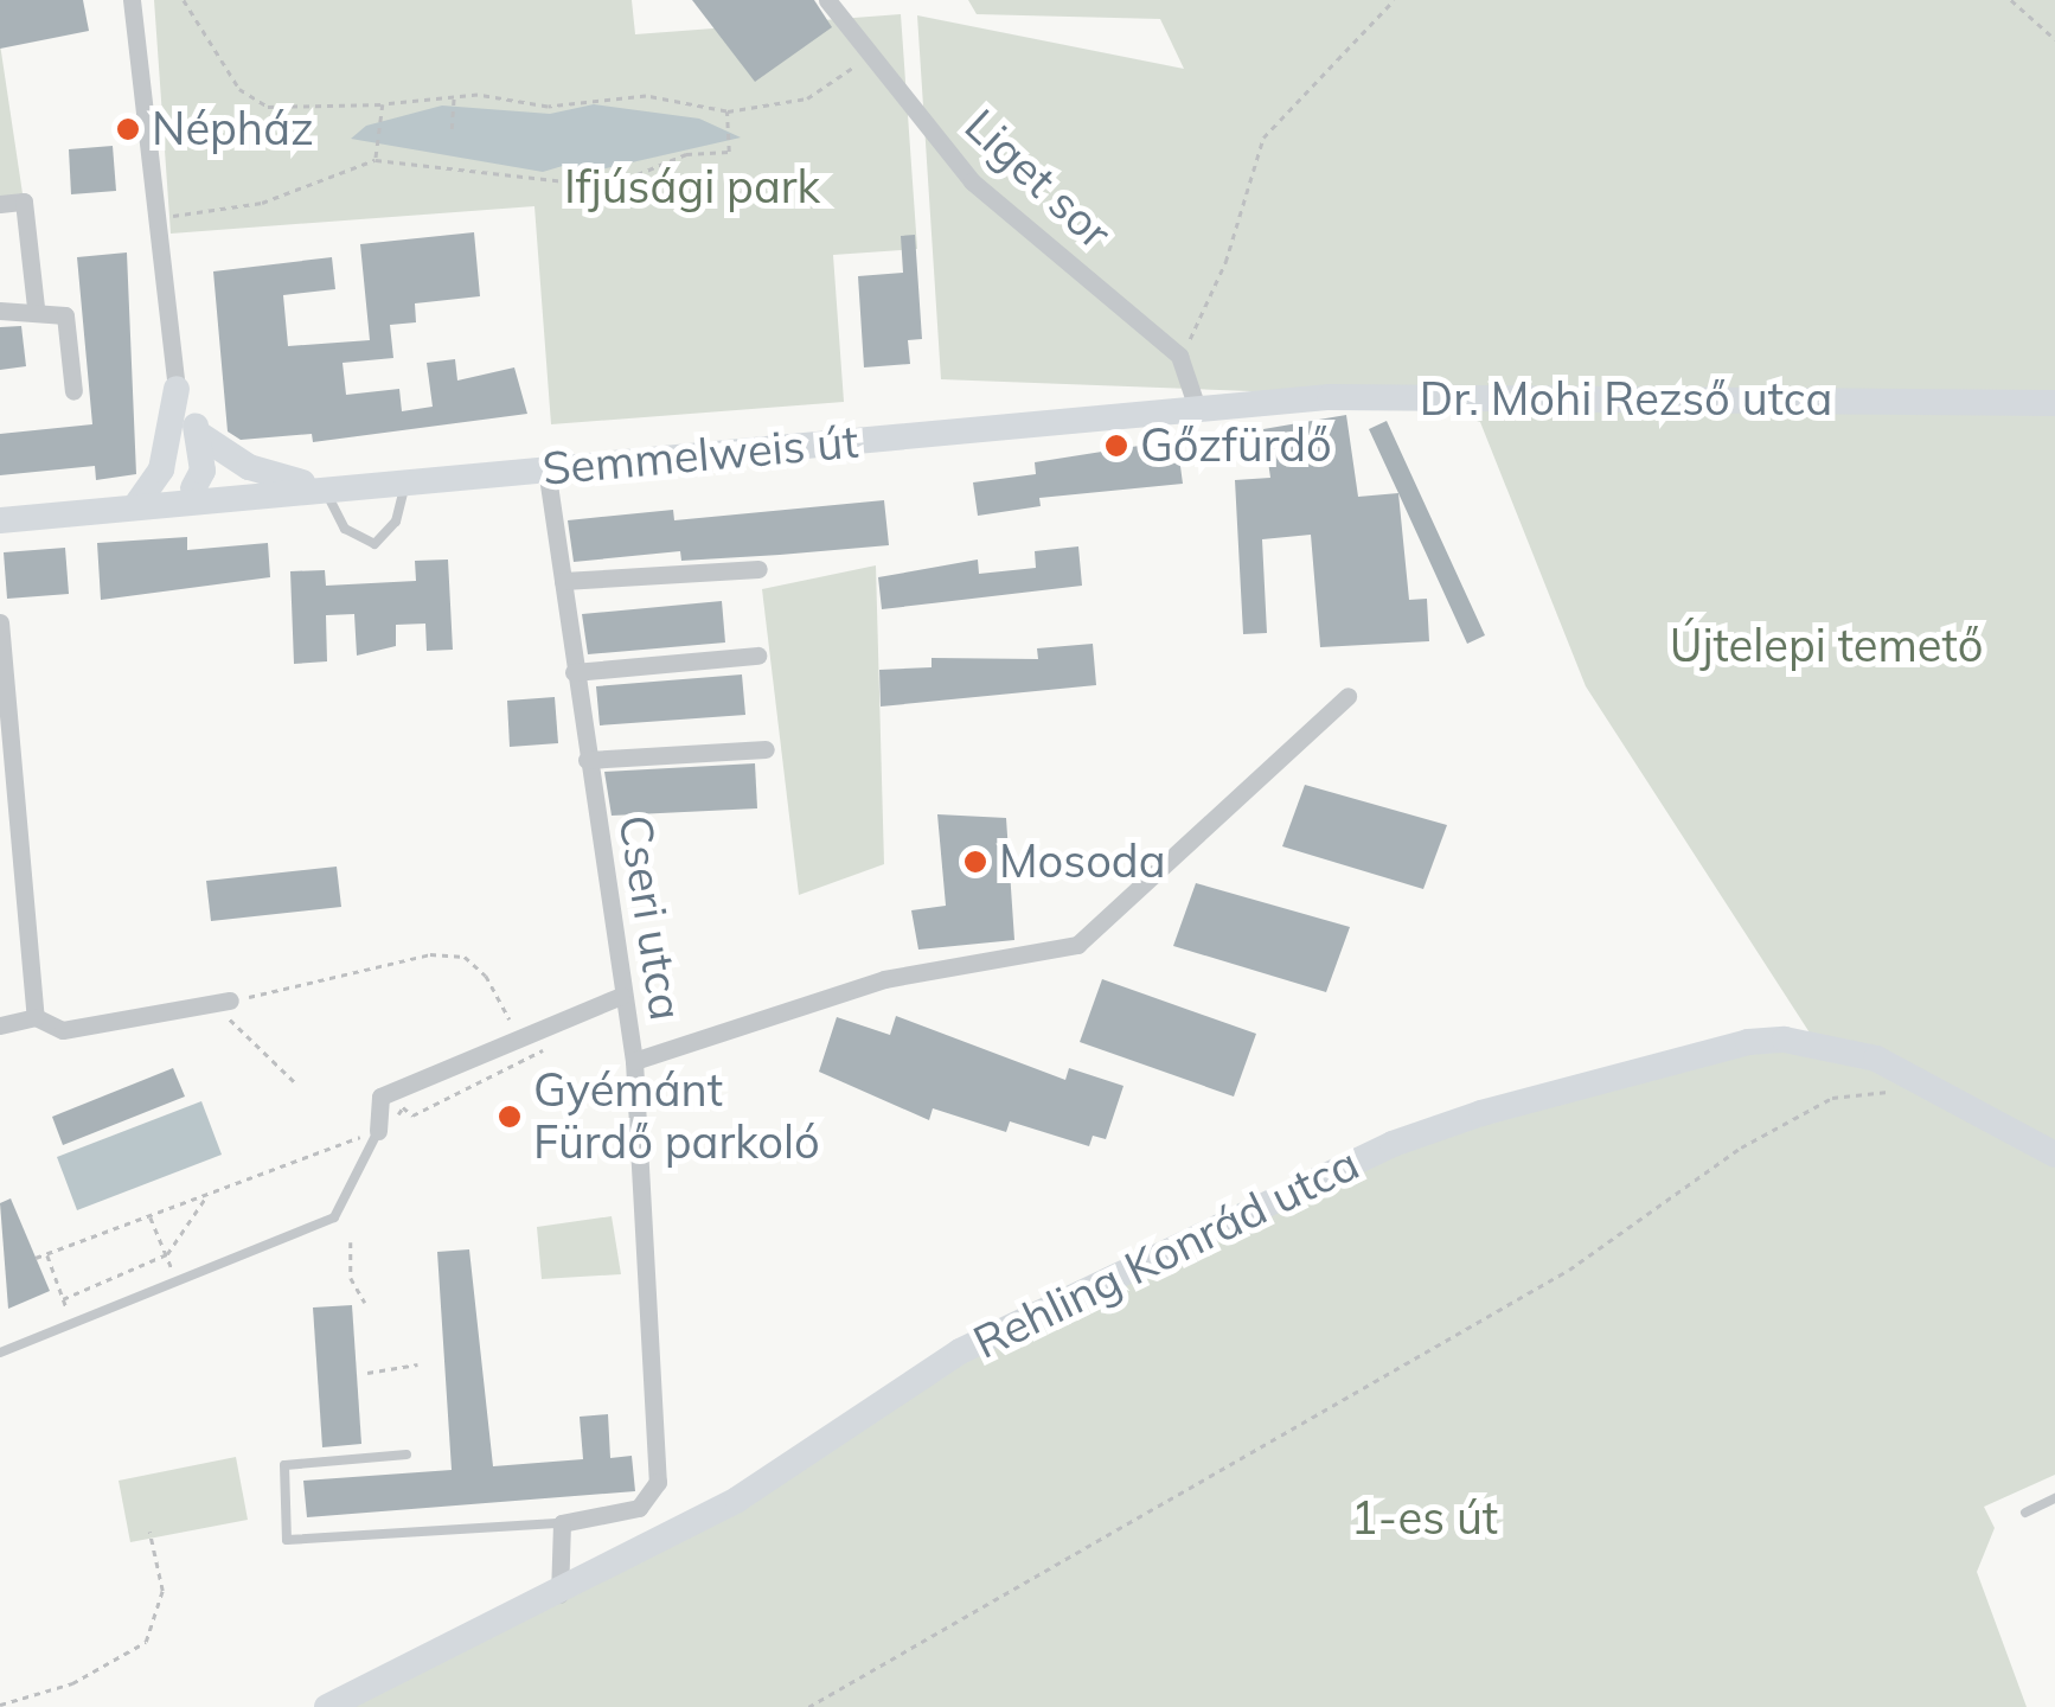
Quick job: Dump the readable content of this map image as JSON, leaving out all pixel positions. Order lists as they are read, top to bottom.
{
  "streets": {
    "street": [
      "Liget sor",
      "Dr. Mohi Rezső utca",
      "Semmelweis út",
      "Cseri utca",
      "Rehling Konrád utca"
    ]
  },
  "crossings": [
    ["Dr. Mohi Rezső utca", "Semmelweis út"],
    ["Semmelweis út", "Cseri utca"]
  ],
  "parks": ["Ifjúsági park", "Újtelepi temető", "1-es út"],
  "places": [
    "Népház",
    "Gőzfürdő",
    "Mosoda",
    "Gyémánt Fürdő parkoló"
  ]
}
